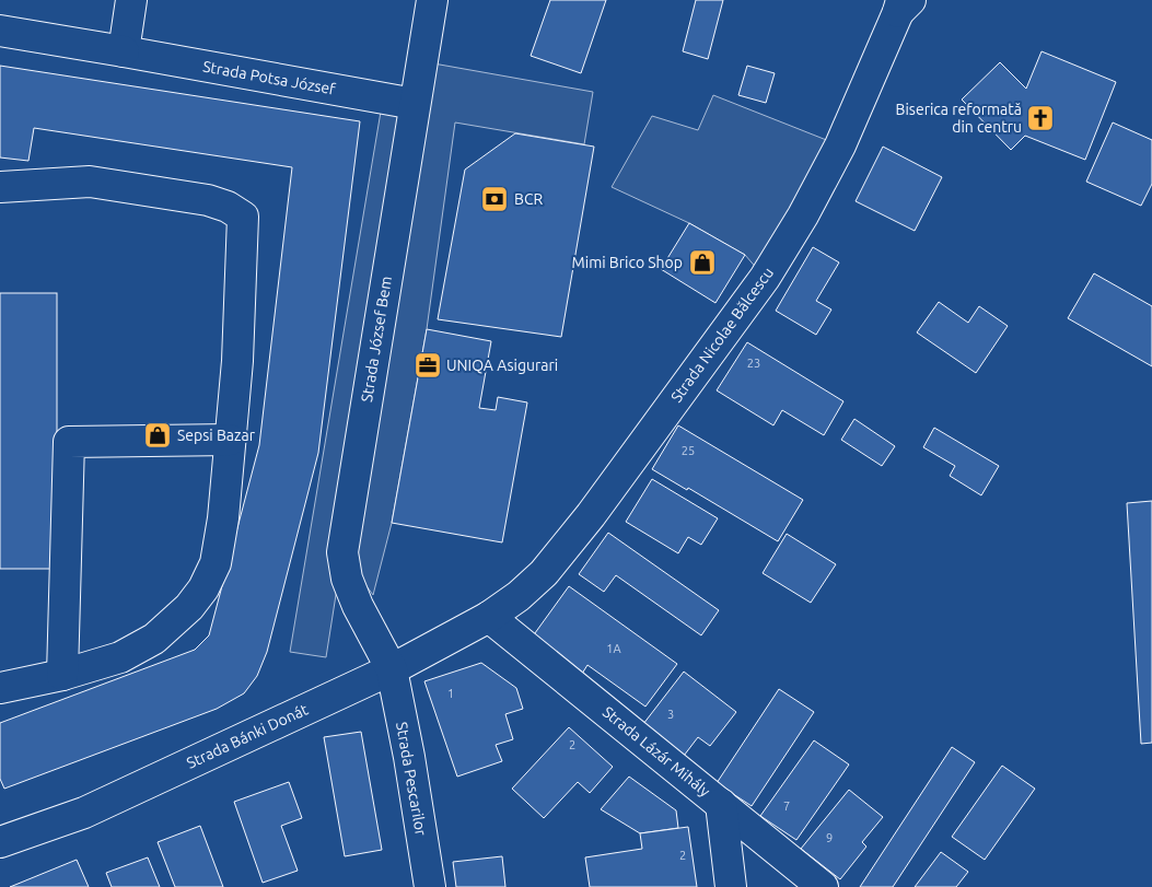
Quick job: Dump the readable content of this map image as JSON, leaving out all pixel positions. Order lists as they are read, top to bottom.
{
  "streets": {
    "street": [
      "Strada Potsa József",
      "Strada Nicolae Bălcescu",
      "Strada József Bem",
      "Strada Bánki Donát",
      "Strada Lázár Mihály",
      "Strada Pescarilor"
    ]
  },
  "crossings": [
    ["Strada Potsa József", "Strada József Bem"],
    ["Strada Nicolae Bălcescu", "Strada Bánki Donát"],
    ["Strada Nicolae Bălcescu", "Strada Lázár Mihály"],
    ["Strada József Bem", "Strada Bánki Donát"],
    ["Strada József Bem", "Strada Pescarilor"],
    ["Strada Bánki Donát", "Strada Lázár Mihály"],
    ["Strada Bánki Donát", "Strada Pescarilor"]
  ],
  "places": {
    "church": ["Biserica reformată din centru"],
    "bank": ["BCR"],
    "shop": ["Mimi Brico Shop", "Sepsi Bazar"],
    "office": ["UNIQA Asigurari"]
  },
  "house_numbers": [
    "23",
    "25",
    "1A",
    "1",
    "3",
    "2",
    "7",
    "9",
    "2"
  ]
}
